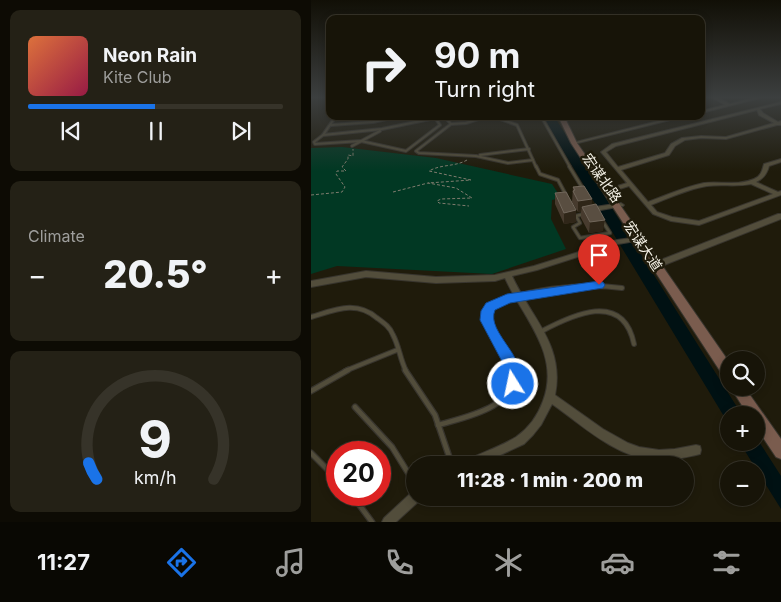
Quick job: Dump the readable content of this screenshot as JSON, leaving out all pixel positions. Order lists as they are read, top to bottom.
{
  "streets": {
    "main road": ["宏谋北路", "宏谋大道"]
  },
  "crossings": [
    ["宏谋北路", "宏谋大道"]
  ],
  "page": {
    "turn": ["90 m", "Turn right"],
    "song": ["Neon Rain", "Kite Club"],
    "tile": "Climate",
    "heat": ["−", "20.5°", "+"],
    "map_buttons": ["+", "−"],
    "limit": "20",
    "trip": "11:28 · 1 min · 200 m",
    "tabs": "11:27",
    "gauge": ["9", "km/h"]
  }
}
